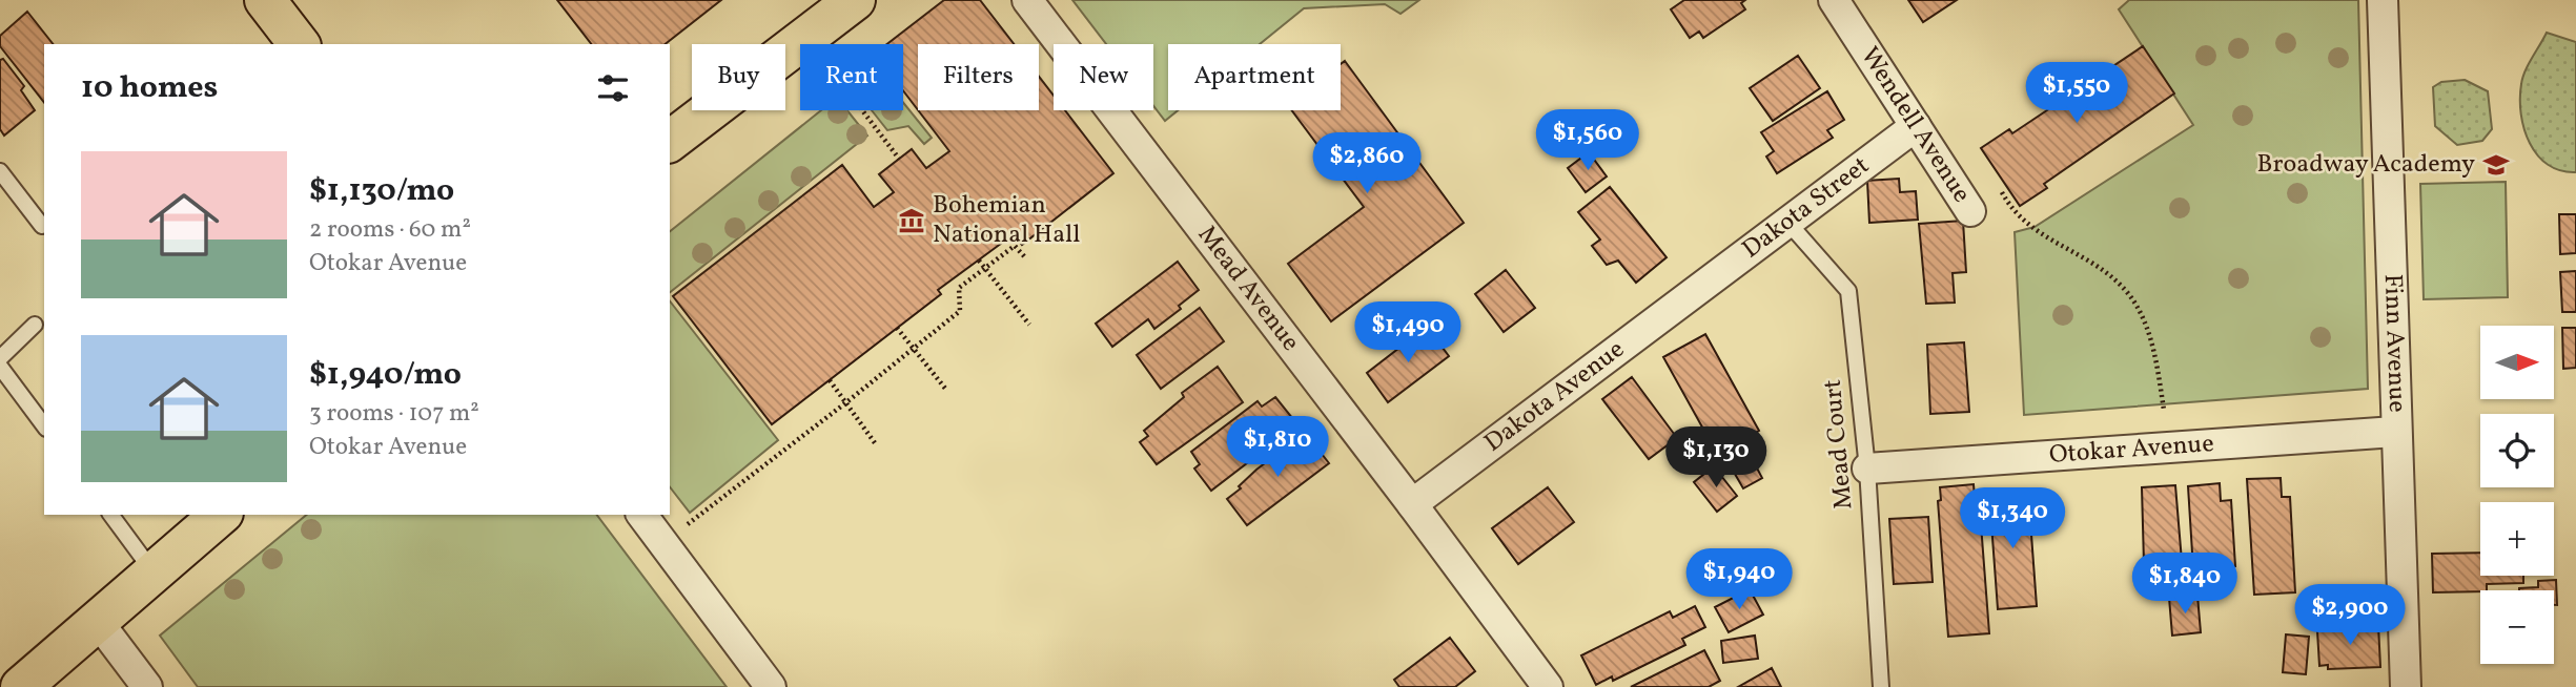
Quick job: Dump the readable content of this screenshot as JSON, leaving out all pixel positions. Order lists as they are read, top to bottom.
{
  "streets": {
    "street": [
      "Wendell Avenue",
      "Dakota Street",
      "Mead Avenue",
      "Finn Avenue",
      "Dakota Avenue",
      "Otokar Avenue"
    ],
    "lane": ["Mead Court"]
  },
  "crossings": [
    ["Wendell Avenue", "Dakota Street"],
    ["Dakota Street", "Dakota Avenue"],
    ["Dakota Street", "Mead Court"],
    ["Mead Avenue", "Dakota Avenue"],
    ["Finn Avenue", "Otokar Avenue"],
    ["Mead Court", "Otokar Avenue"]
  ],
  "places": {
    "school or university": ["Broadway Academy"],
    "museum": ["Bohemian National Hall"]
  },
  "north": "right",
  "page": {
    "chip": [
      "Buy",
      "Rent",
      "Filters",
      "New",
      "Apartment"
    ],
    "heading": "10 homes",
    "price": [
      "$1,550",
      "$1,560",
      "$2,860",
      "$1,490",
      "$1,810",
      "$1,130",
      "$1,340",
      "$1,940",
      "$1,840",
      "$2,900"
    ],
    "list": [
      {
        "name": "$1,130/mo",
        "note": "2 rooms · 60 m² · Otokar Avenue"
      },
      {
        "name": "$1,940/mo",
        "note": "3 rooms · 107 m² · Otokar Avenue"
      }
    ],
    "map_buttons": ["+", "−"]
  }
}
